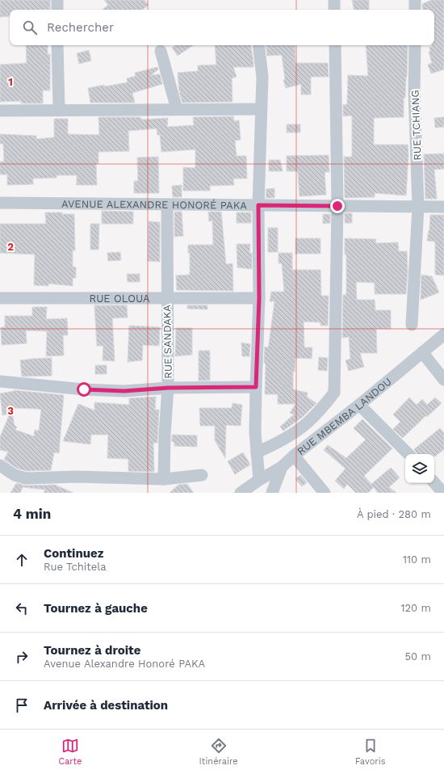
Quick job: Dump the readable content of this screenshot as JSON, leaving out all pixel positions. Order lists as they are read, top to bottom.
{
  "streets": {
    "street": [
      "RUE TCHIANG",
      "AVENUE ALEXANDRE HONORÉ PAKA",
      "RUE OLOUA",
      "RUE SANDAKA",
      "RUE MBEMBA LANDOU"
    ]
  },
  "crossings": [
    ["RUE TCHIANG", "AVENUE ALEXANDRE HONORÉ PAKA"],
    ["AVENUE ALEXANDRE HONORÉ PAKA", "RUE SANDAKA"],
    ["RUE OLOUA", "RUE SANDAKA"]
  ],
  "page": {
    "search": "Rechercher",
    "heading": ["4 min", "À pied · 280 m"],
    "list": [
      ["Continuez", "Rue Tchitela", "110 m"],
      ["Tournez à gauche", "120 m"],
      ["Tournez à droite", "Avenue Alexandre Honoré PAKA", "50 m"],
      "Arrivée à destination"
    ],
    "nav": ["Carte", "Itinéraire", "Favoris"]
  },
  "grid": {
    "rows": ["1", "2", "3"]
  }
}
